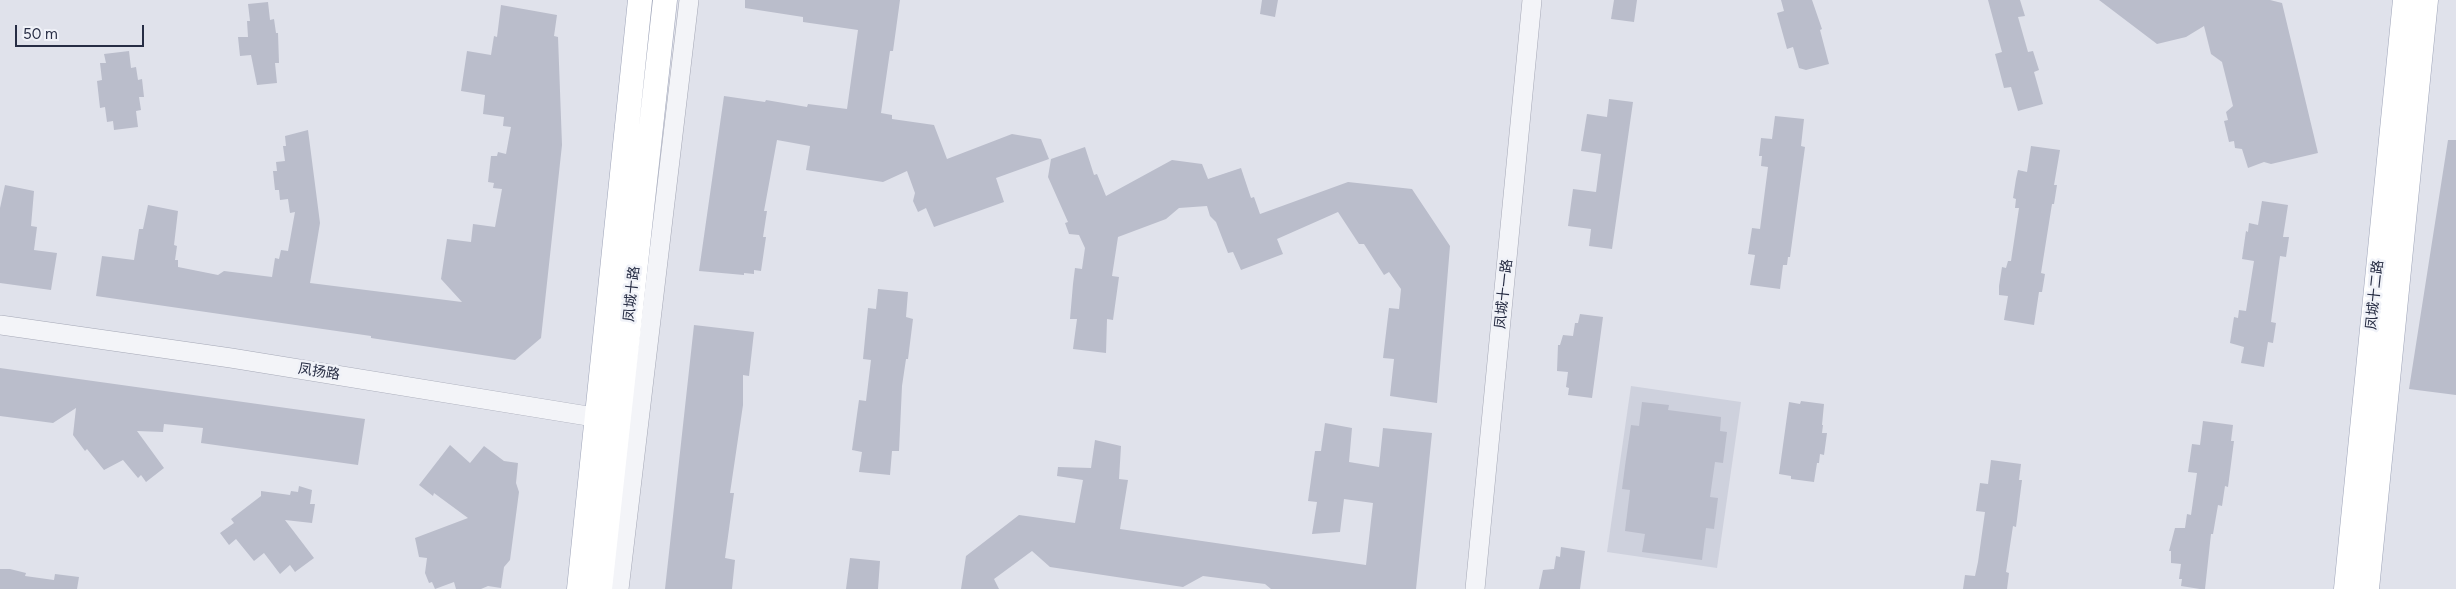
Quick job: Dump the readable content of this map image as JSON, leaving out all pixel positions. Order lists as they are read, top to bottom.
{
  "streets": {
    "main road": ["凤城十路", "凤城十二路"],
    "street": ["凤城十一路", "凤扬路"]
  },
  "crossings": [
    ["凤城十路", "凤扬路"]
  ],
  "scale_bar": "50 m"
}
